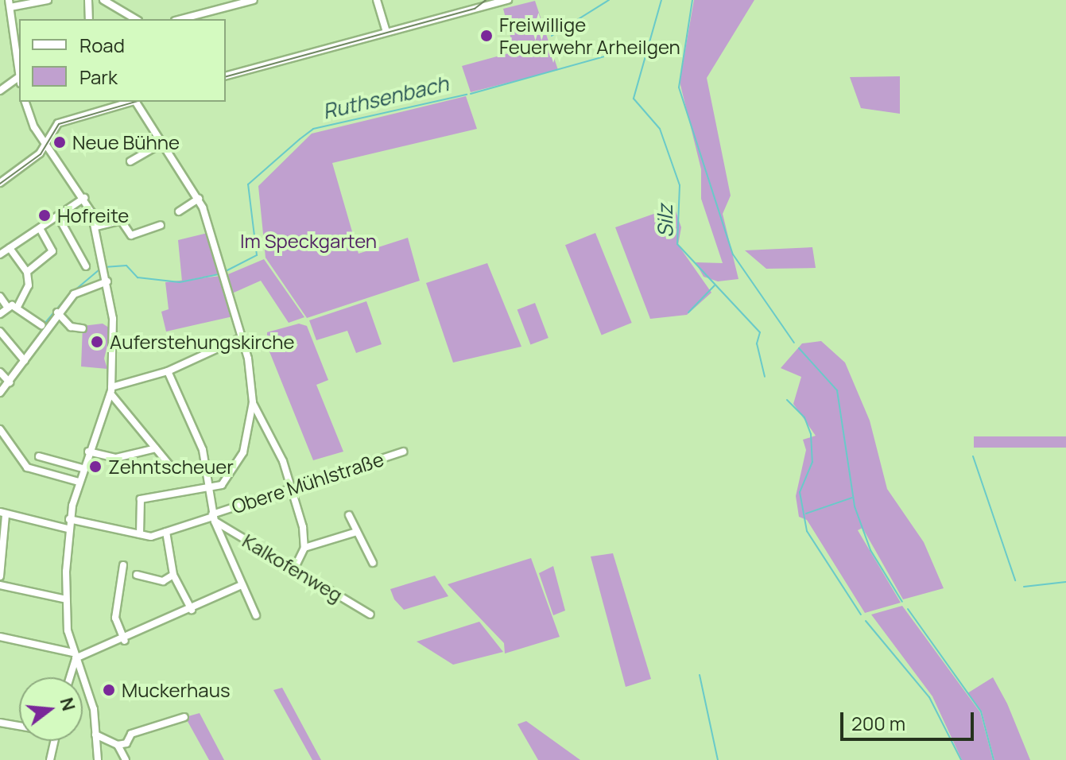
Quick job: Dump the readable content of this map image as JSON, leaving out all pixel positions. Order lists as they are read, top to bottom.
{
  "streets": {
    "street": ["Obere Mühlstraße", "Kalkofenweg"]
  },
  "crossings": [
    ["Obere Mühlstraße", "Kalkofenweg"]
  ],
  "water": ["Ruthsenbach", "Silz"],
  "parks": ["Im Speckgarten"],
  "places": [
    "Freiwillige Feuerwehr Arheilgen",
    "Neue Bühne",
    "Hofreite",
    "Auferstehungskirche",
    "Zehntscheuer",
    "Muckerhaus"
  ],
  "legend": ["Road", "Park"],
  "scale_bar": "200 m",
  "north": "right"
}
